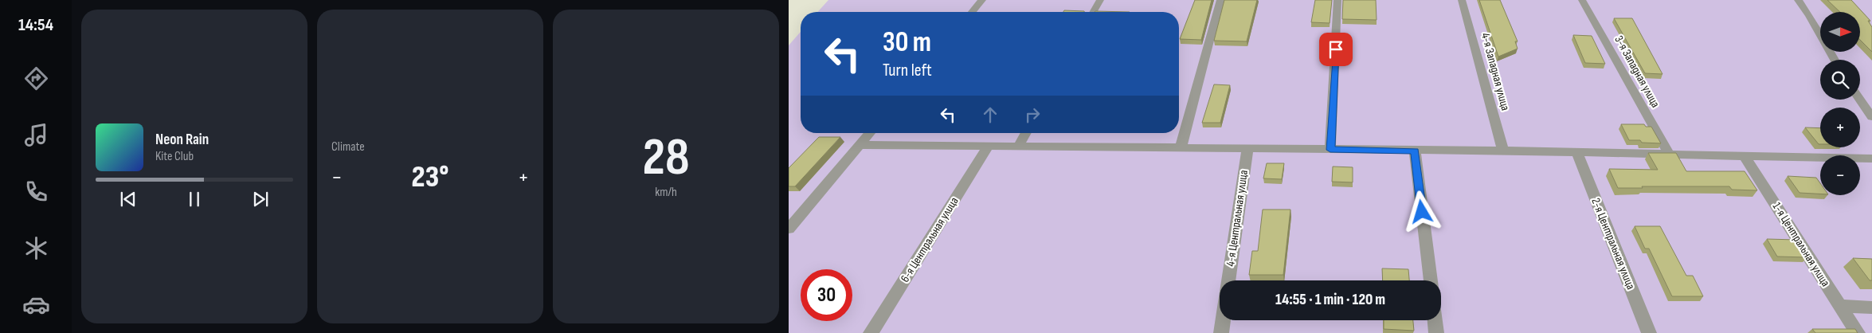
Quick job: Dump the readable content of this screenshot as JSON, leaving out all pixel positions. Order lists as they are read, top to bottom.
{
  "streets": {
    "street": [
      "4-я Западная улица",
      "3-я Западная улица",
      "4-я Центральная улица",
      "6-я Центральная улица",
      "2-я Центральная улица",
      "1-я Центральная улица"
    ]
  },
  "north": "right",
  "page": {
    "tabs": "14:54",
    "tile": [
      "Climate",
      ["28", "km/h"]
    ],
    "map_buttons": ["+", "−"],
    "turn": ["30 m", "Turn left"],
    "song": ["Neon Rain", "Kite Club"],
    "heat": ["−", "23°", "+"],
    "limit": "30",
    "trip": "14:55 · 1 min · 120 m"
  }
}
